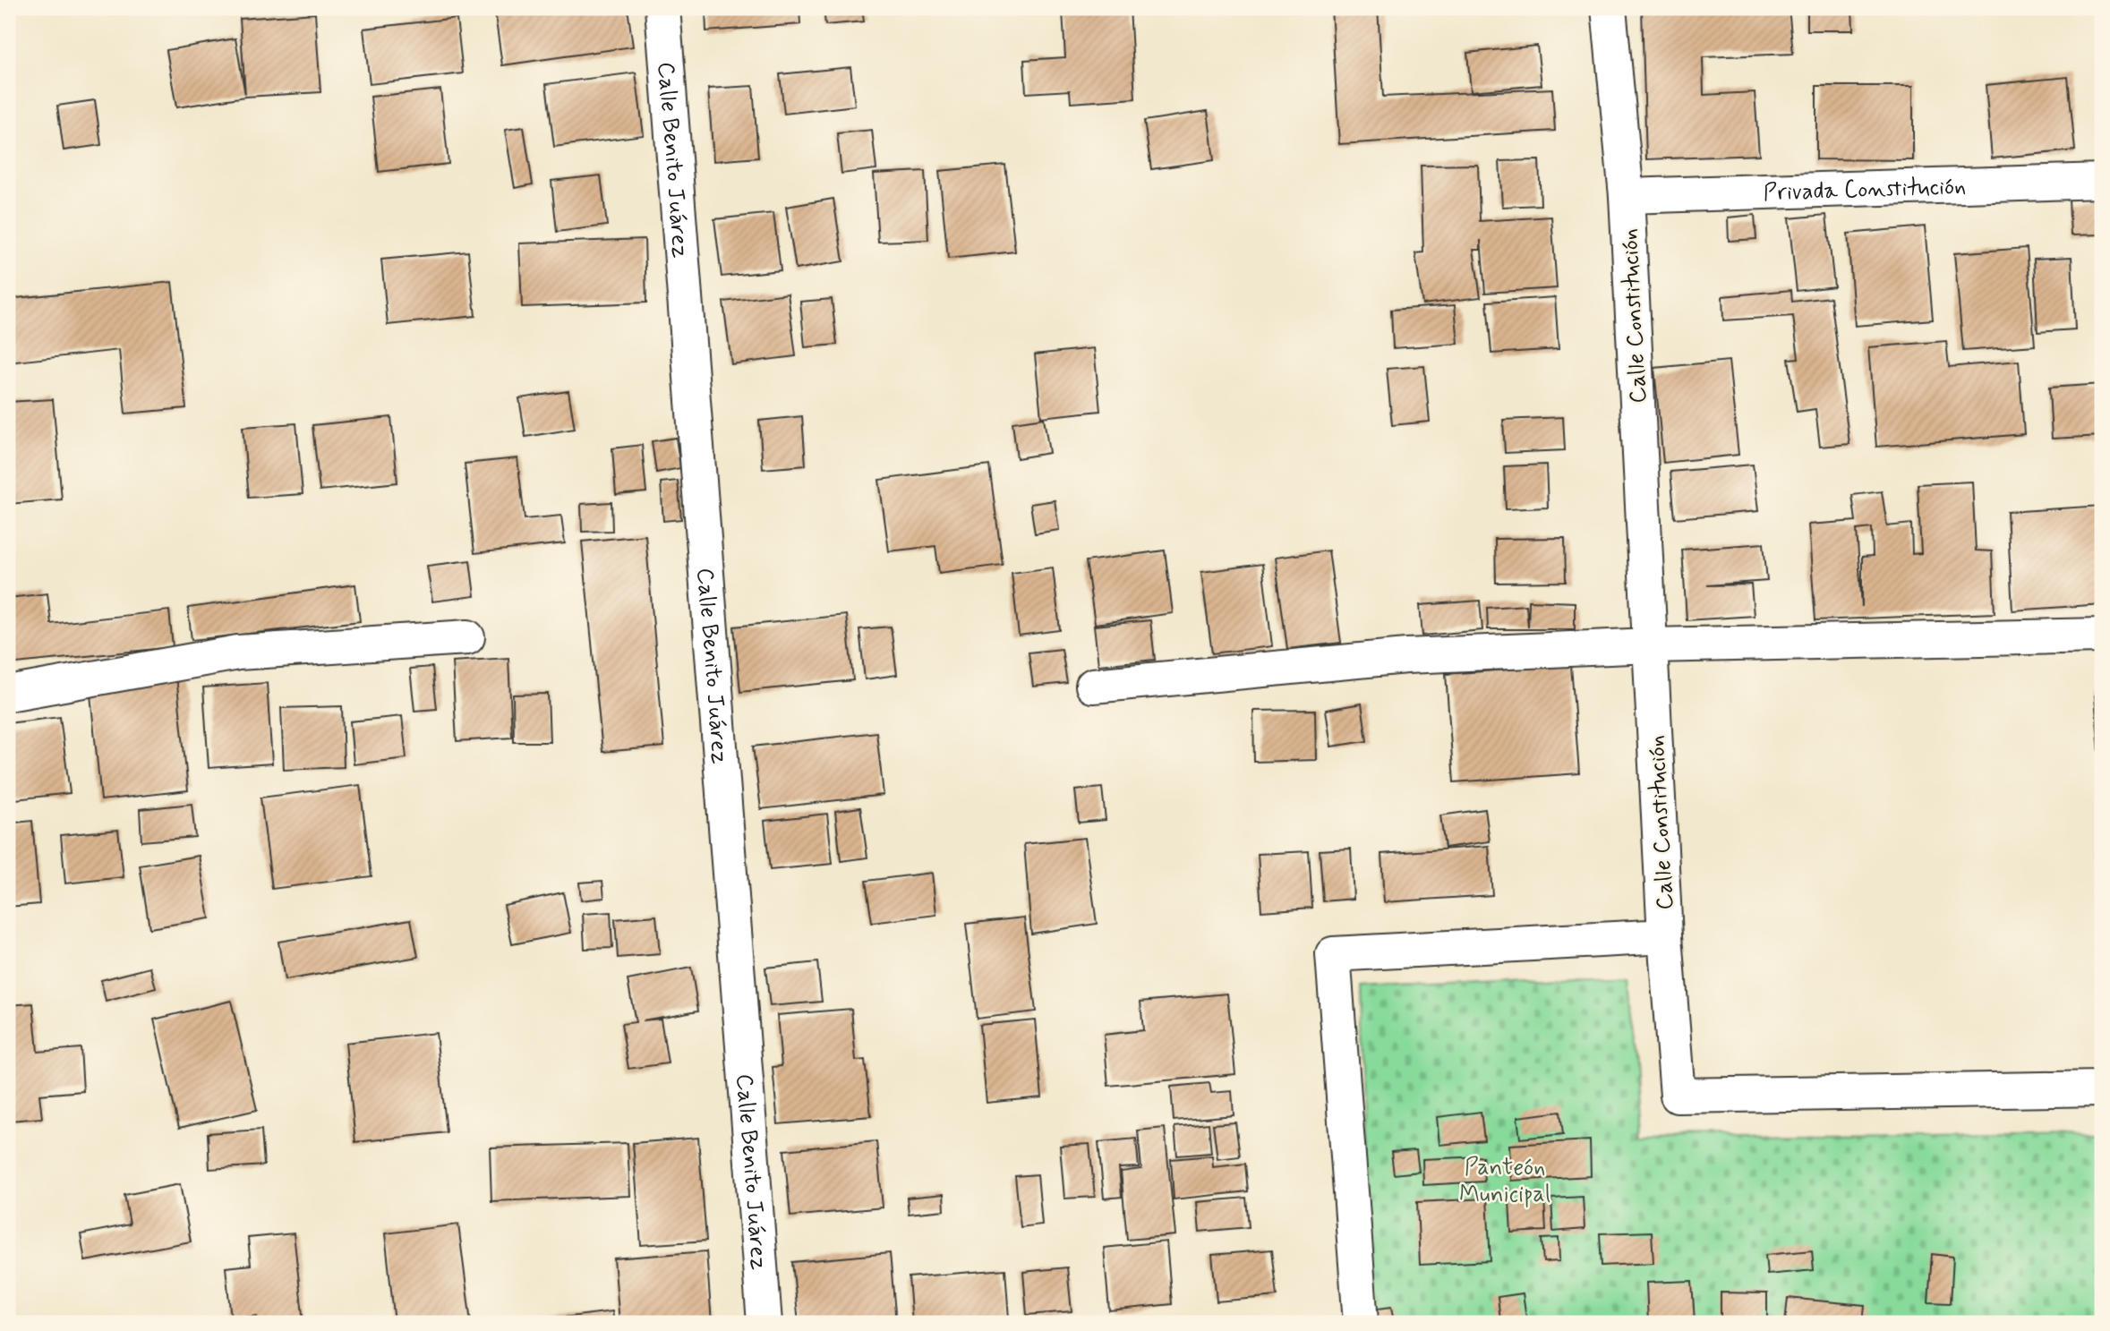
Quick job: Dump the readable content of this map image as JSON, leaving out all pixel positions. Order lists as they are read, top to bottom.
{
  "streets": {
    "street": ["Calle Benito Juárez", "Privada Constitución", "Calle Constitución"]
  },
  "crossings": [
    ["Privada Constitución", "Calle Constitución"]
  ],
  "parks": ["Panteón Municipal"]
}
